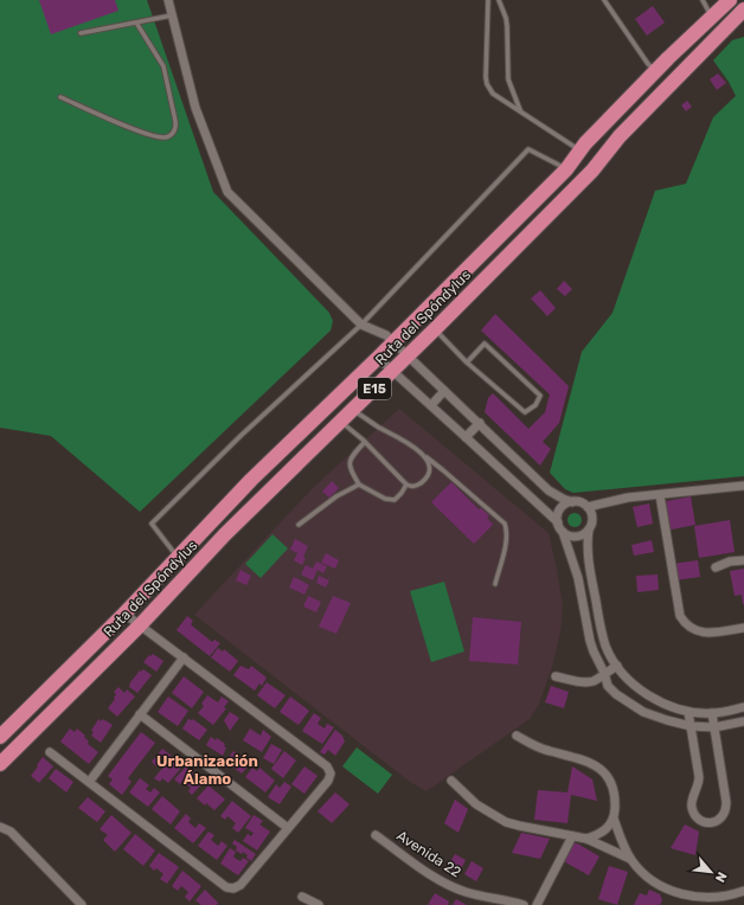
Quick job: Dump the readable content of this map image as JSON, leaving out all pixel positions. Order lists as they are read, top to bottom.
{
  "streets": {
    "highway": ["Ruta del Spóndylus", "E15"],
    "street": ["Avenida 22"]
  },
  "districts": ["Urbanización Álamo"],
  "north": "bottom right"
}
